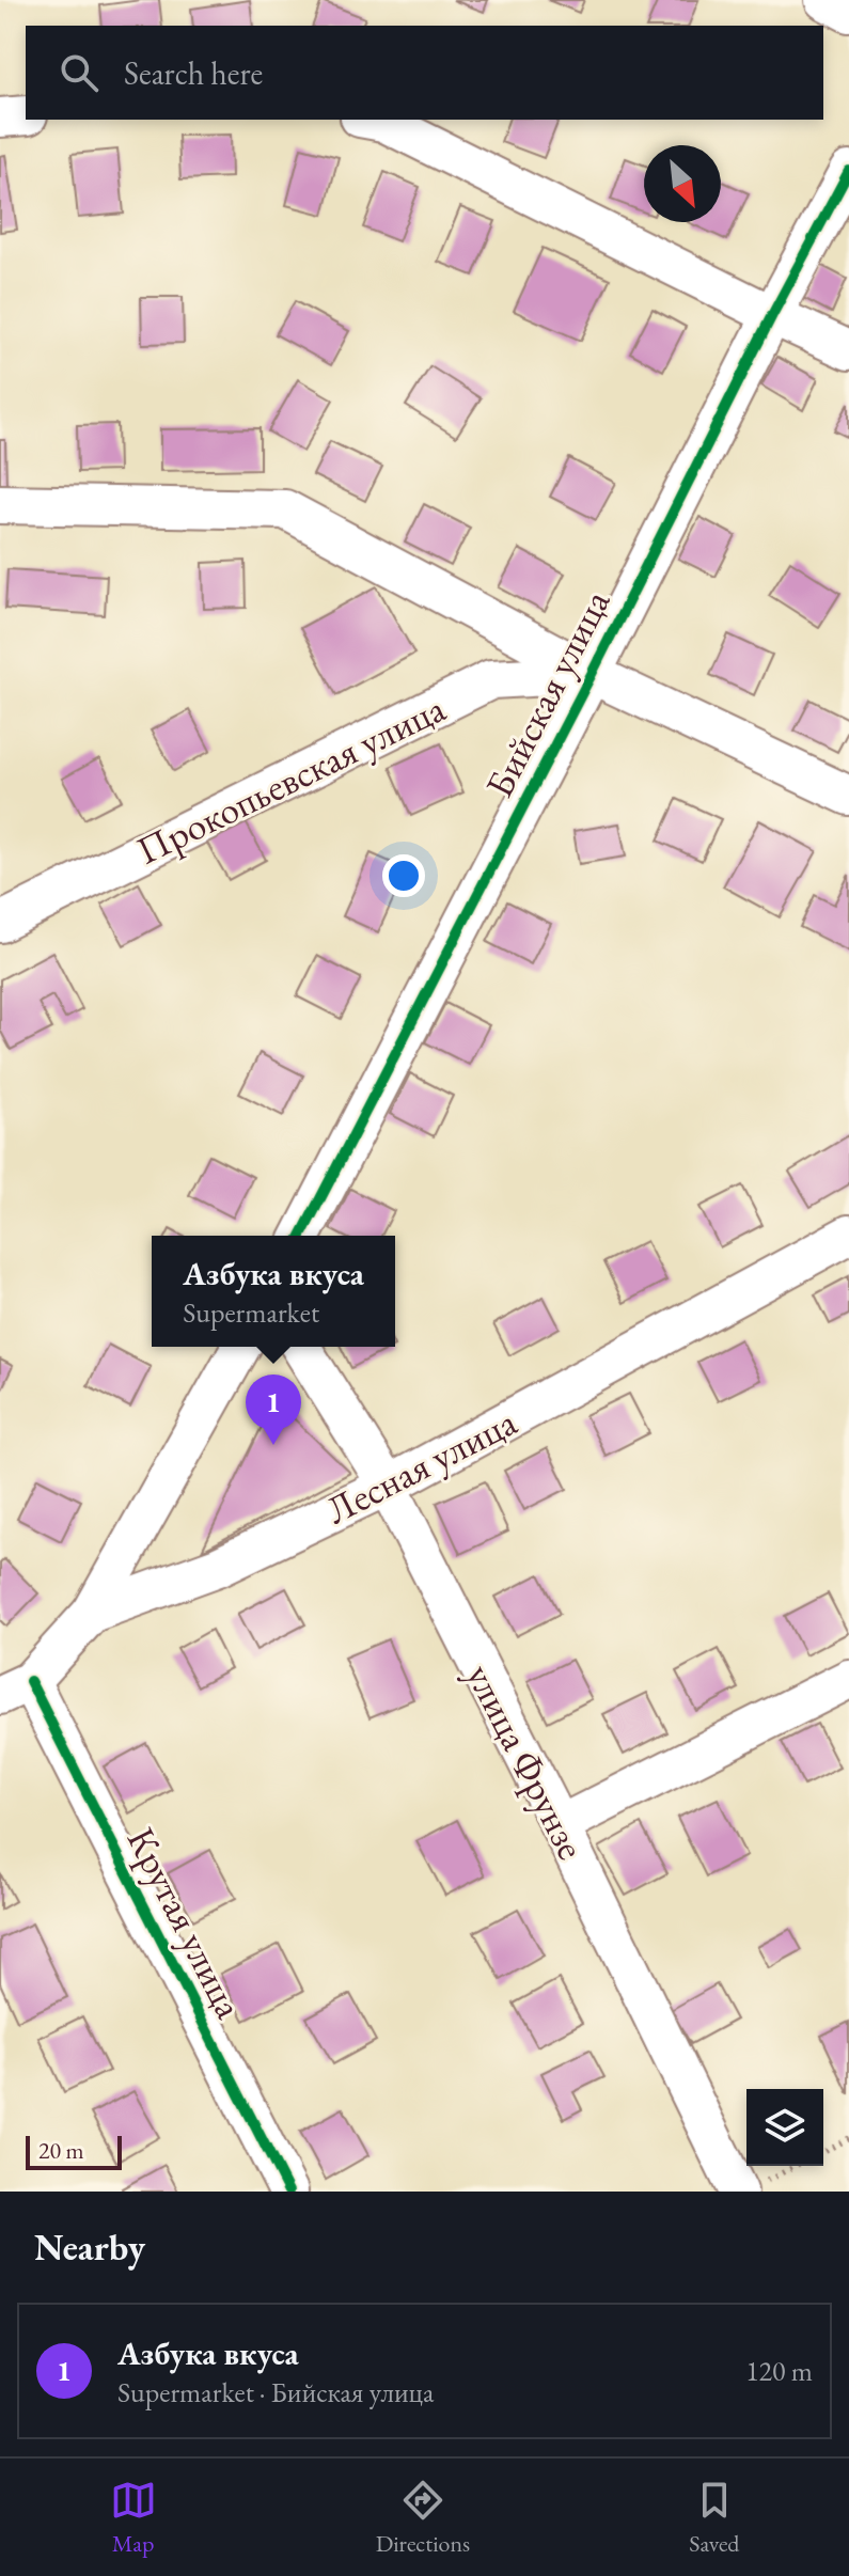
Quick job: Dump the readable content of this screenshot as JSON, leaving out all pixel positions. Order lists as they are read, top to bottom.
{
  "streets": {
    "street": [
      "Бийская улица",
      "Прокопьевская улица",
      "Лесная улица",
      "улица Фрунзе",
      "Крутая улица"
    ]
  },
  "crossings": [
    ["Бийская улица", "Прокопьевская улица"],
    ["Лесная улица", "улица Фрунзе"],
    ["Лесная улица", "Крутая улица"]
  ],
  "scale_bar": "20 m",
  "north": "bottom right",
  "page": {
    "search": "Search here",
    "popup": ["Азбука вкуса", "Supermarket"],
    "pins": "1",
    "scale": "20 m",
    "heading": "Nearby",
    "list": [
      {
        "mark": "1",
        "name": "Азбука вкуса",
        "note": "Supermarket · Бийская улица",
        "value": "120 m"
      }
    ],
    "nav": ["Map", "Directions", "Saved"]
  }
}
